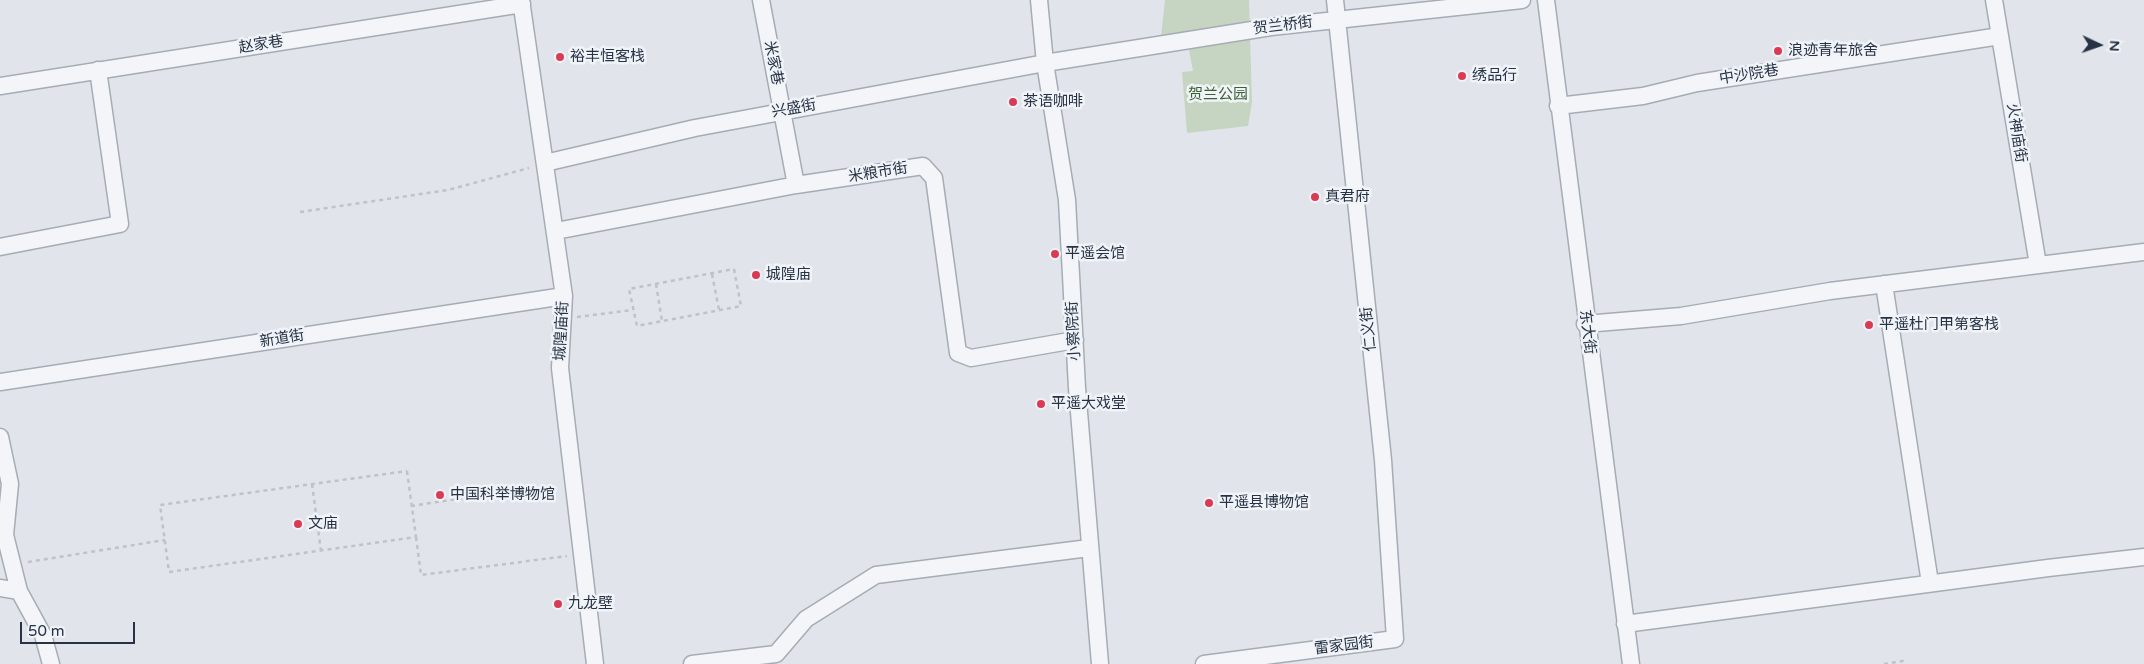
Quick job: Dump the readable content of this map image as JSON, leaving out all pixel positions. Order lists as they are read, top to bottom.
{
  "streets": {
    "street": [
      "贺兰桥街",
      "赵家巷",
      "米家巷",
      "中沙院巷",
      "兴盛街",
      "火神庙街",
      "米粮市街",
      "仁义街",
      "城隍庙街",
      "小察院街",
      "东大街",
      "新道街",
      "雷家园街"
    ]
  },
  "crossings": [
    ["贺兰桥街", "兴盛街"],
    ["贺兰桥街", "仁义街"],
    ["贺兰桥街", "小察院街"],
    ["赵家巷", "城隍庙街"],
    ["米家巷", "兴盛街"],
    ["米家巷", "米粮市街"],
    ["中沙院巷", "火神庙街"],
    ["中沙院巷", "东大街"],
    ["兴盛街", "城隍庙街"],
    ["兴盛街", "小察院街"],
    ["米粮市街", "城隍庙街"],
    ["米粮市街", "小察院街"],
    ["仁义街", "雷家园街"],
    ["城隍庙街", "新道街"]
  ],
  "parks": ["贺兰公园"],
  "places": [
    "浪迹青年旅舍",
    "裕丰恒客栈",
    "绣品行",
    "茶语咖啡",
    "真君府",
    "平遥会馆",
    "城隍庙",
    "平遥杜门甲第客栈",
    "平遥大戏堂",
    "中国科举博物馆",
    "平遥县博物馆",
    "文庙",
    "九龙壁"
  ],
  "scale_bar": "50 m",
  "north": "right"
}
